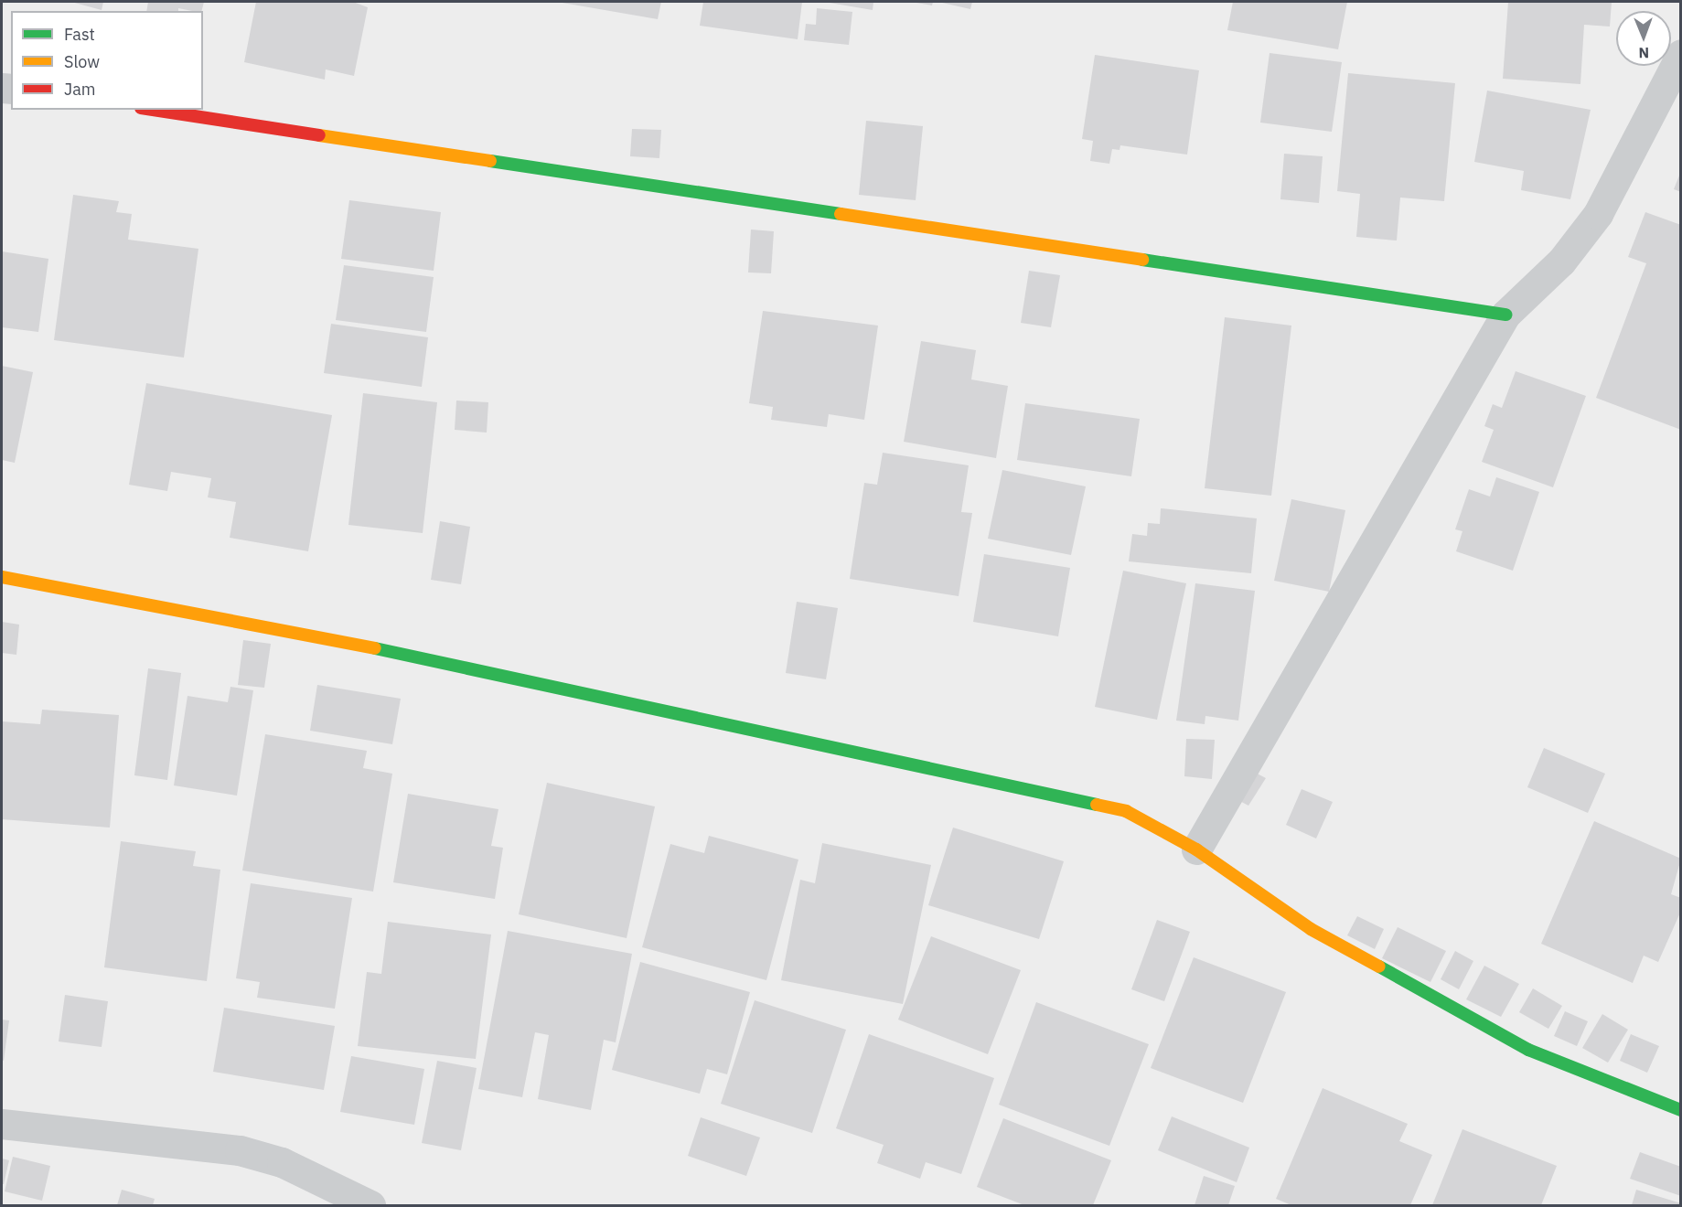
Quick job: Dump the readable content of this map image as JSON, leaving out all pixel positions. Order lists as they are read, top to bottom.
{
  "legend": ["Fast", "Slow", "Jam"],
  "north": "bottom"
}
